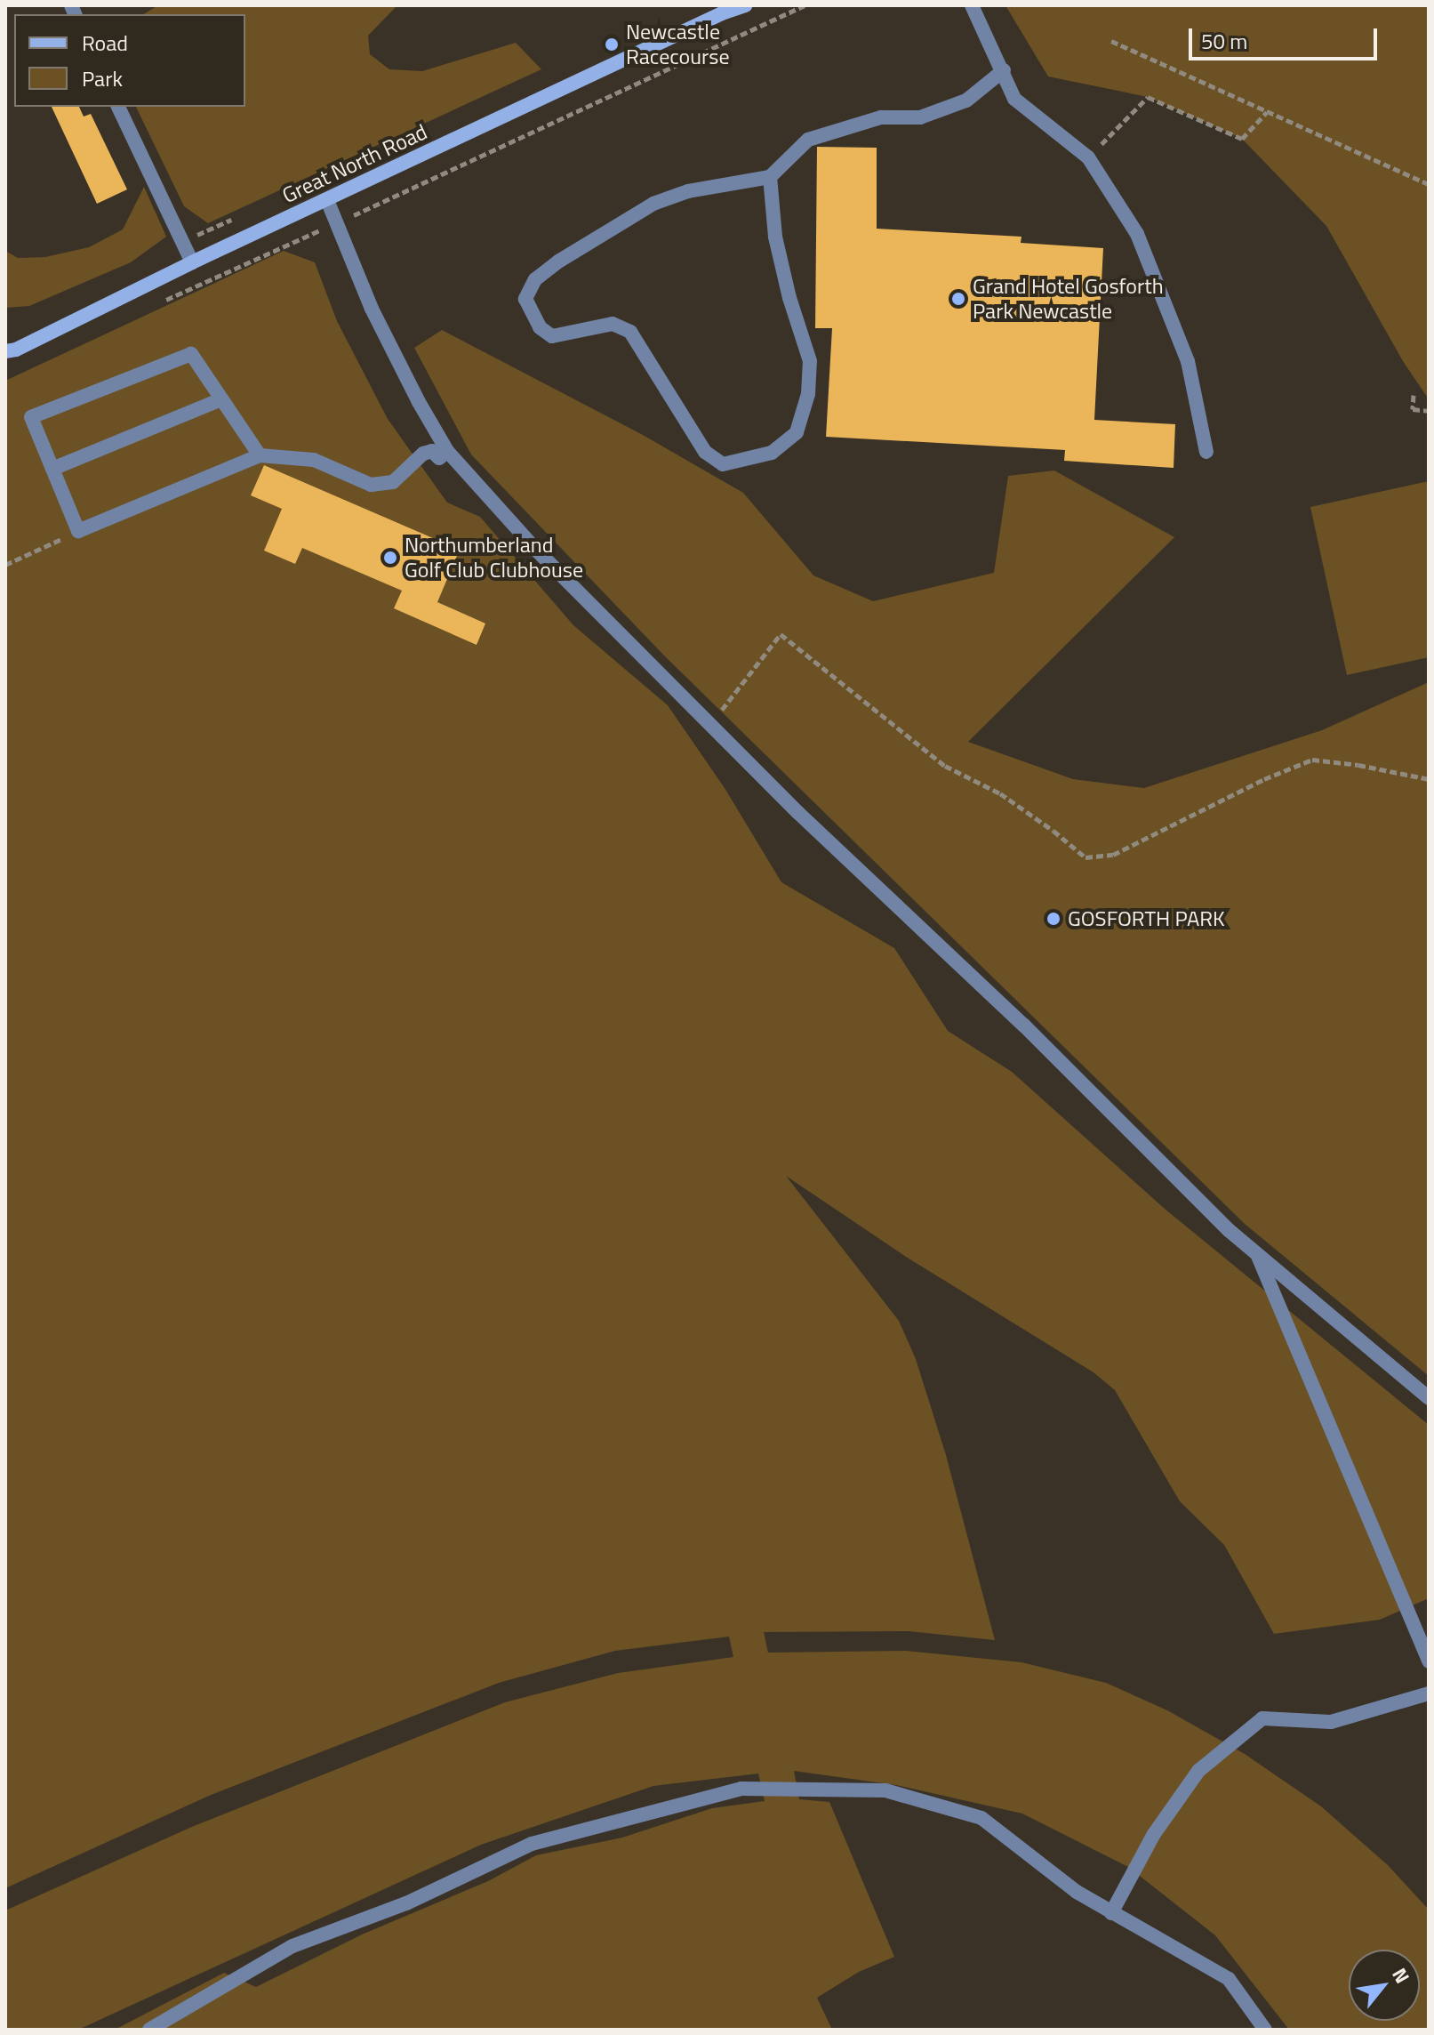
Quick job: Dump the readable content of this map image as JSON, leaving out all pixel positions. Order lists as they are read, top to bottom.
{
  "streets": {
    "main road": ["Great North Road"]
  },
  "places": [
    "Newcastle Racecourse",
    "Grand Hotel Gosforth Park Newcastle",
    "Northumberland Golf Club Clubhouse",
    "GOSFORTH PARK"
  ],
  "legend": ["Road", "Park"],
  "scale_bar": "50 m",
  "north": "top right"
}
